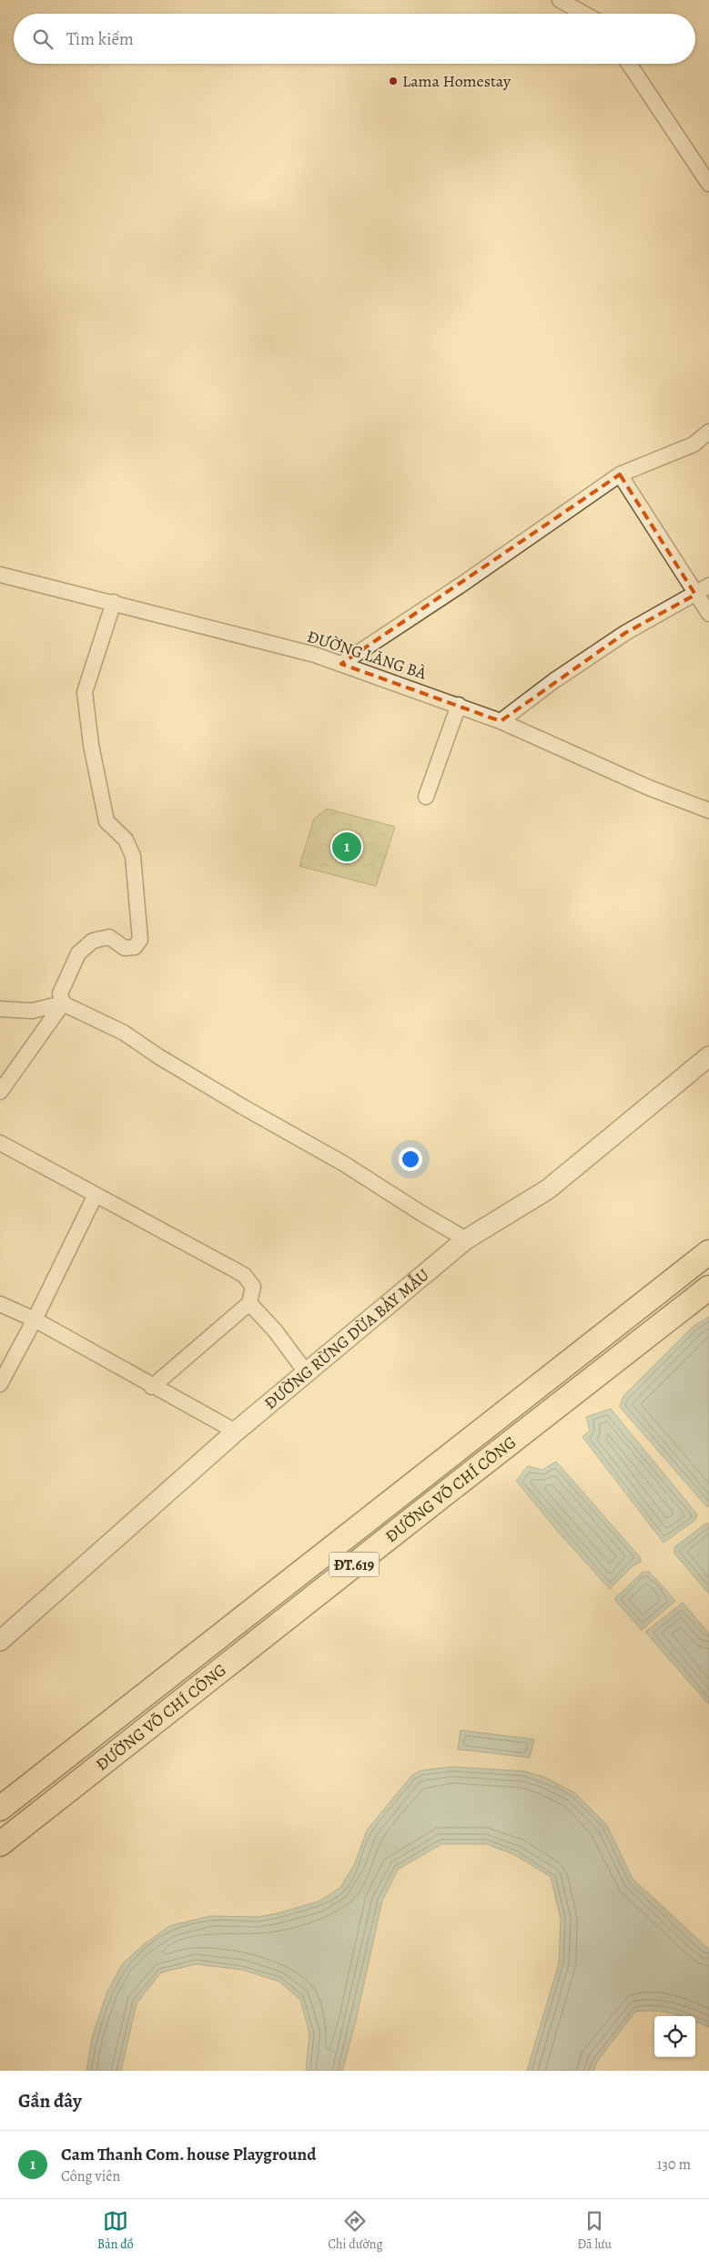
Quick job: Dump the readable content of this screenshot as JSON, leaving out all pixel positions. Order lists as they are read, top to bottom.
{
  "streets": {
    "main road": ["ĐƯỜNG VÕ CHÍ CÔNG", "ĐT.619"],
    "street": ["ĐƯỜNG LĂNG BÀ", "ĐƯỜNG RỪNG DỪA BẢY MẪU"]
  },
  "places": ["Lama Homestay"],
  "page": {
    "search": "Tìm kiếm",
    "pins": "1",
    "heading": "Gần đây",
    "list": [
      {
        "mark": "1",
        "name": "Cam Thanh Com. house Playground",
        "note": "Công viên",
        "value": "130 m"
      }
    ],
    "nav": ["Bản đồ", "Chỉ đường", "Đã lưu"]
  }
}
